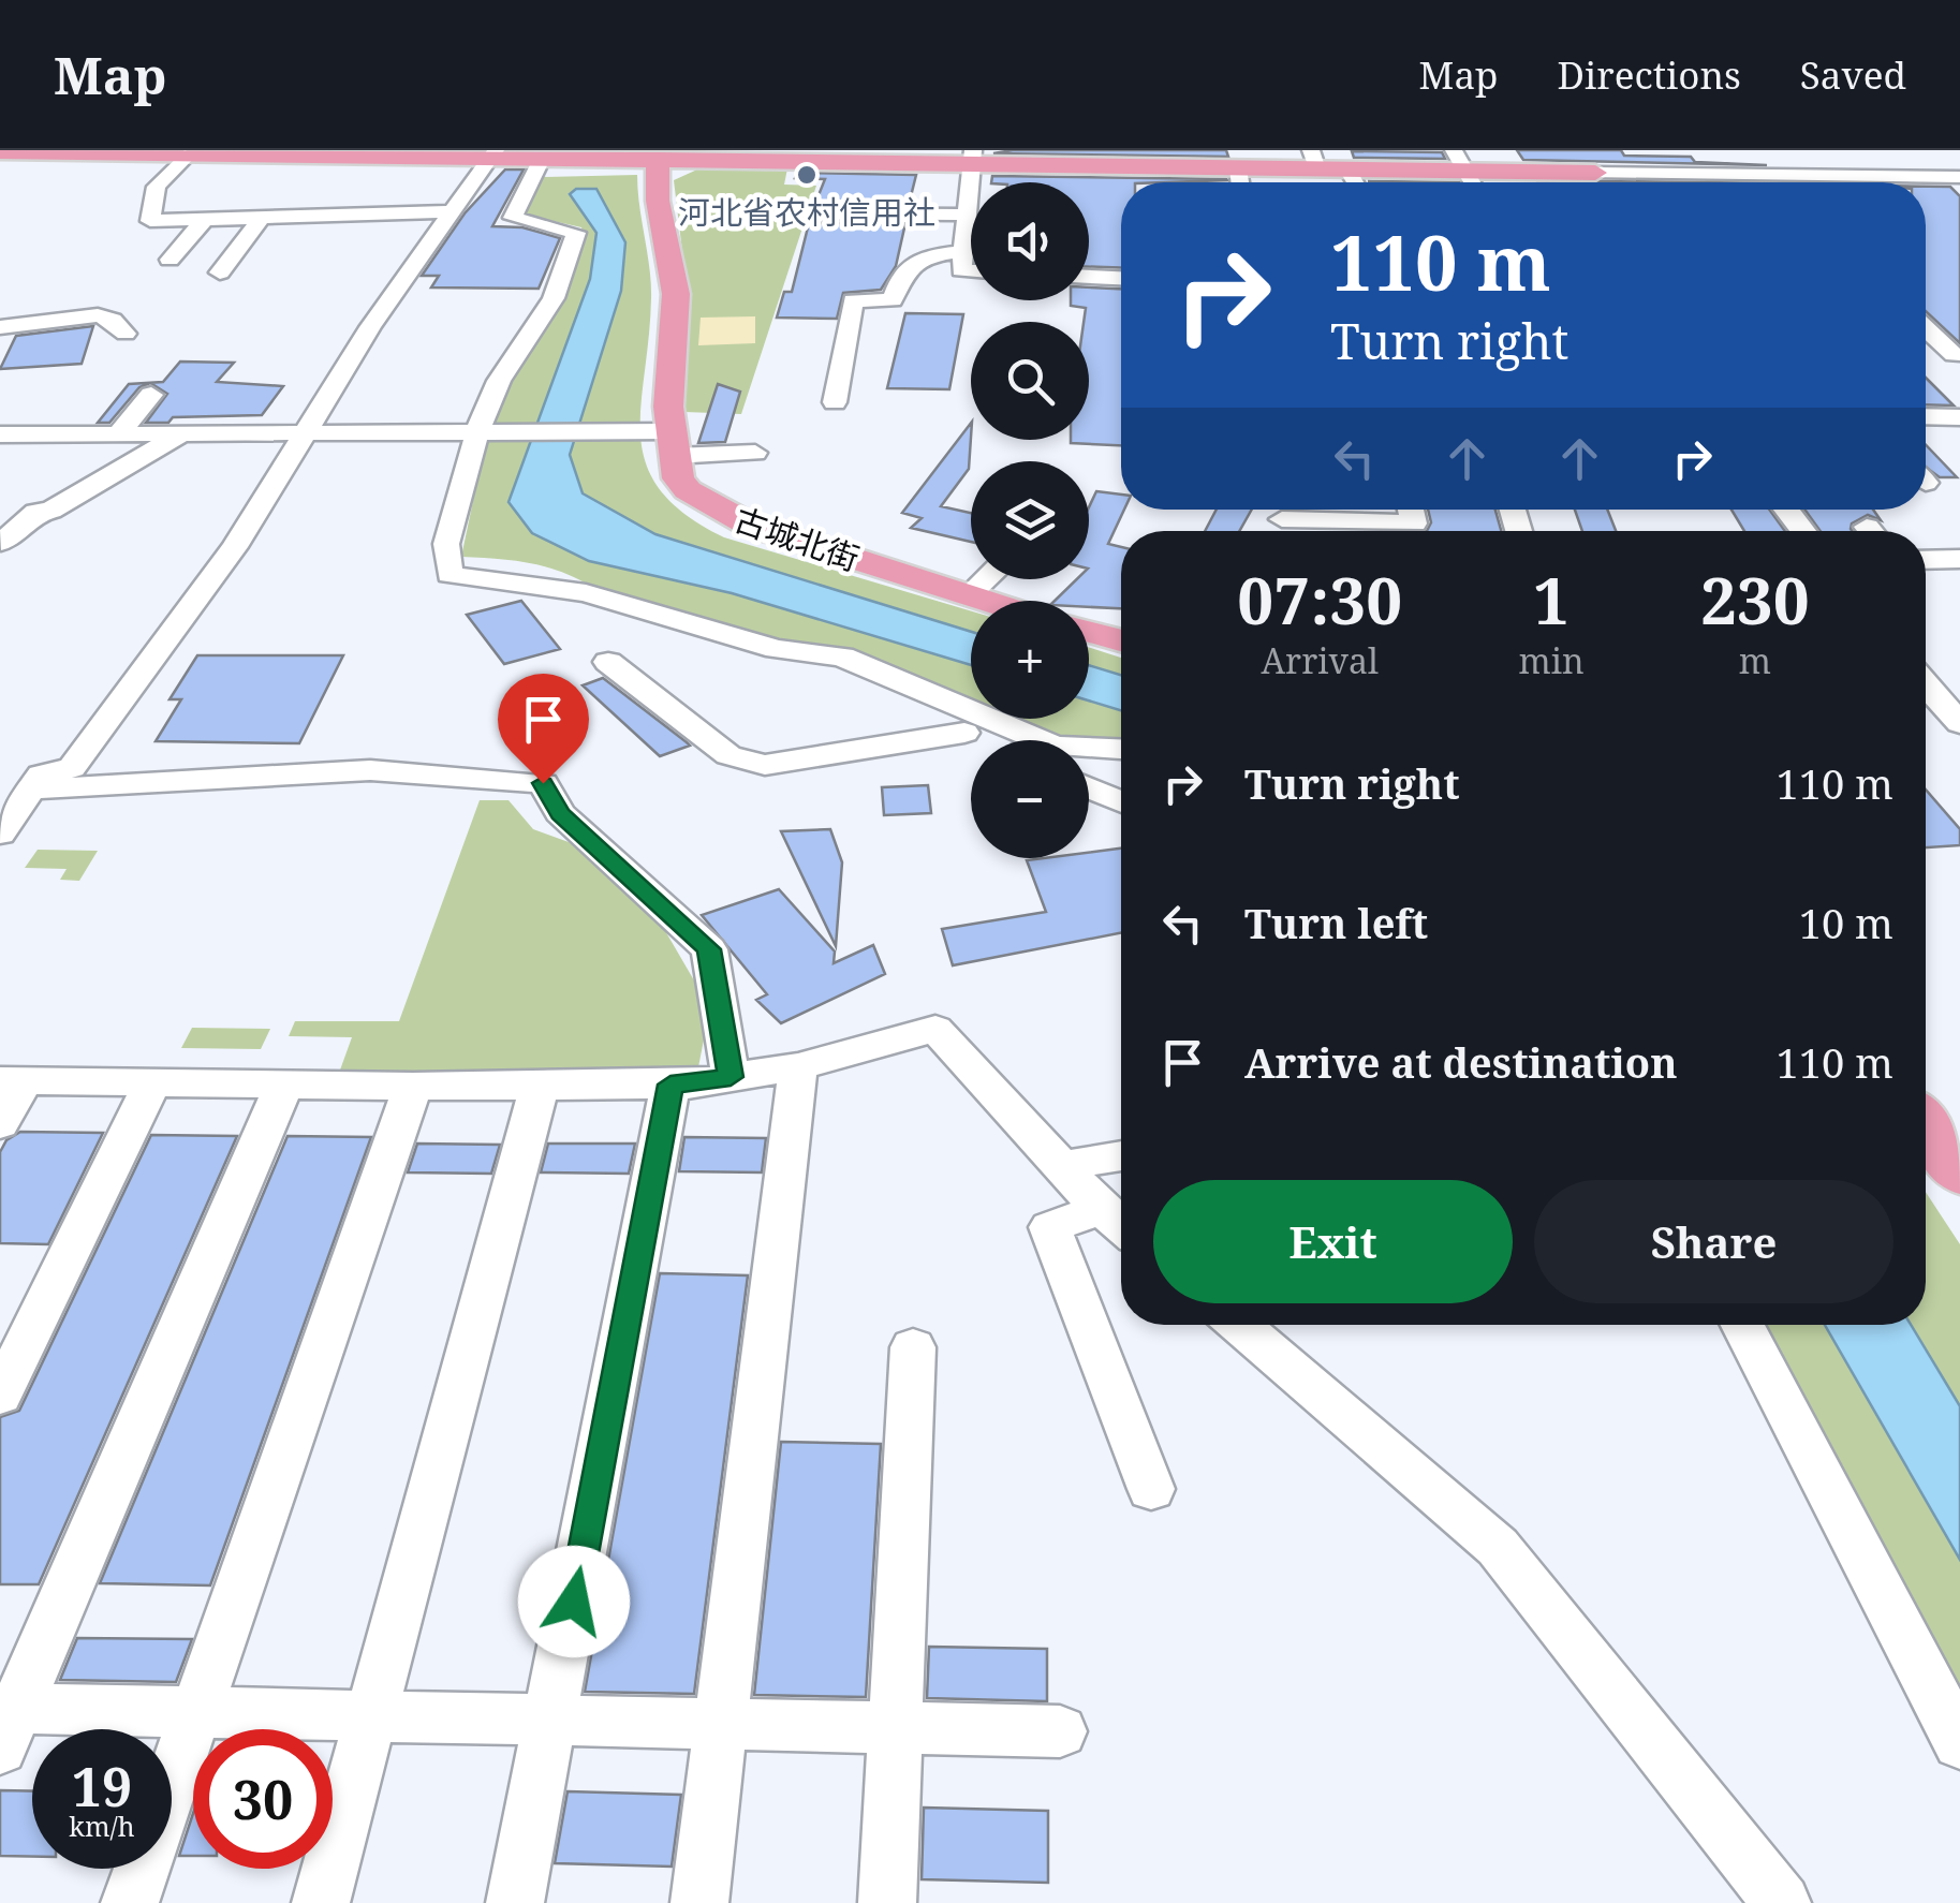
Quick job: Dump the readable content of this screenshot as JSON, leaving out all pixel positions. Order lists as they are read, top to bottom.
{
  "streets": {
    "main road": ["古城北街"]
  },
  "places": ["河北省农村信用社"],
  "page": {
    "header": "Map",
    "nav": ["Map", "Directions", "Saved"],
    "map_buttons": ["+", "−"],
    "turn": ["110 m", "Turn right"],
    "eta": [
      "07:30",
      "Arrival",
      "1",
      "min",
      "230",
      "m"
    ],
    "list": [
      {
        "name": "Turn right",
        "value": "110 m"
      },
      {
        "name": "Turn left",
        "value": "10 m"
      },
      {
        "name": "Arrive at destination",
        "value": "110 m"
      }
    ],
    "buttons": ["Exit", "Share"],
    "speed": "19 km/h",
    "limit": "30"
  }
}
